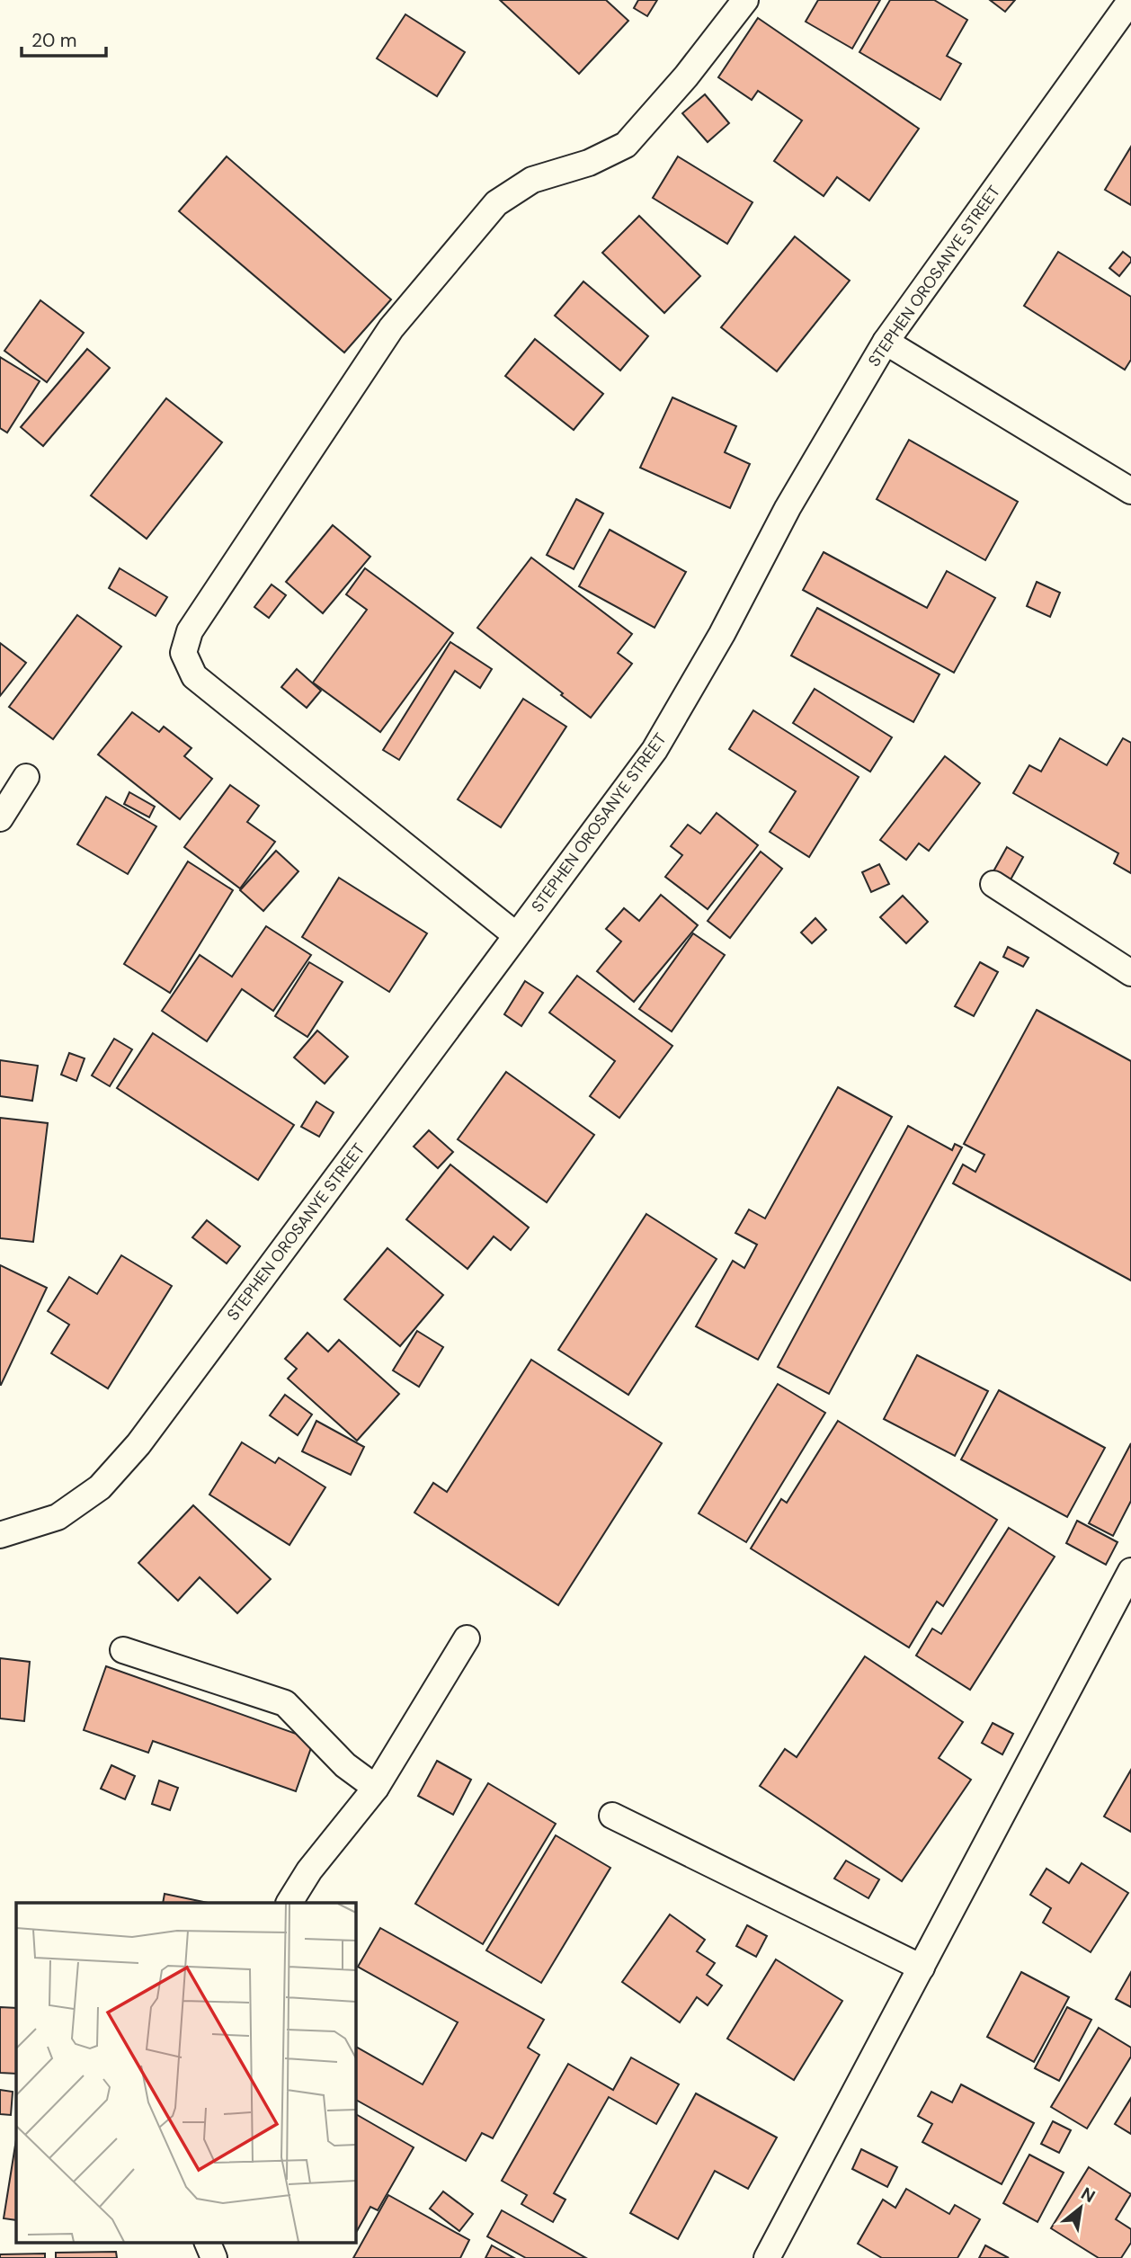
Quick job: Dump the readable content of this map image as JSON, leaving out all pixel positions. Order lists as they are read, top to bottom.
{
  "streets": {
    "street": ["STEPHEN OROSANYE STREET"]
  },
  "scale_bar": "20 m",
  "north": "top right"
}
